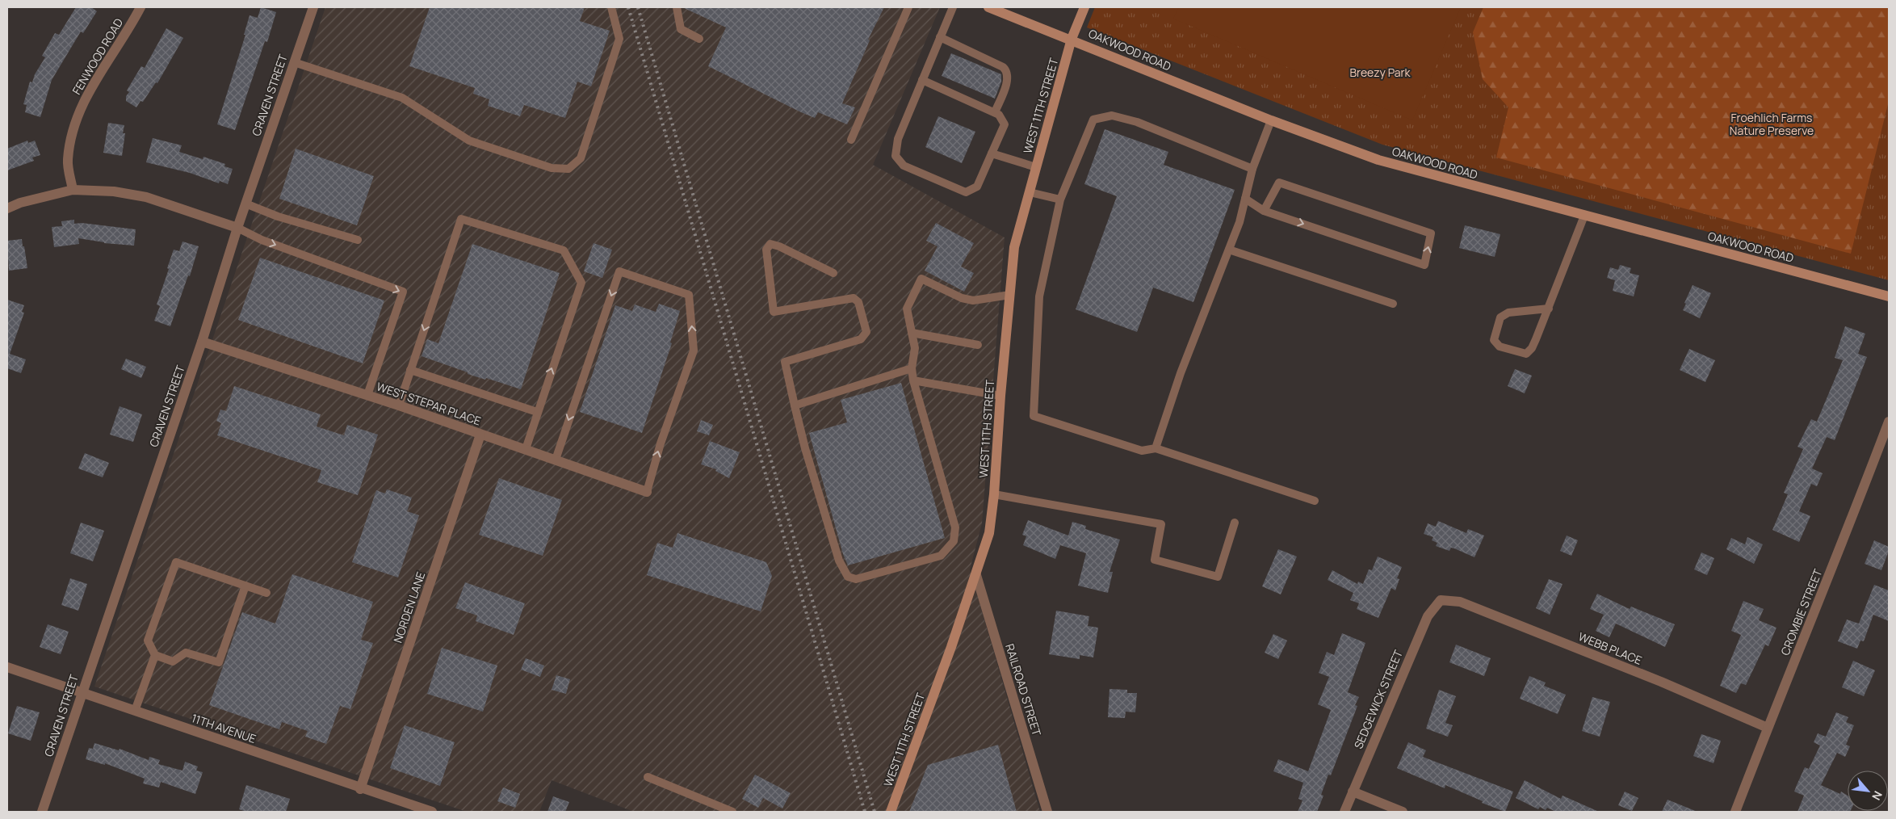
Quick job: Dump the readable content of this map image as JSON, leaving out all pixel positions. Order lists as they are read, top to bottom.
{
  "streets": {
    "main road": ["OAKWOOD ROAD", "WEST 11TH STREET"],
    "street": [
      "FENWOOD ROAD",
      "CRAVEN STREET",
      "WEST STEPAR PLACE",
      "NORDEN LANE",
      "CROMBIE STREET",
      "WEBB PLACE",
      "RAILROAD STREET",
      "SEDGEWICK STREET",
      "11TH AVENUE"
    ]
  },
  "crossings": [
    ["OAKWOOD ROAD", "WEST 11TH STREET"],
    ["CRAVEN STREET", "WEST STEPAR PLACE"],
    ["CRAVEN STREET", "11TH AVENUE"],
    ["WEST 11TH STREET", "RAILROAD STREET"],
    ["WEST STEPAR PLACE", "NORDEN LANE"],
    ["NORDEN LANE", "11TH AVENUE"],
    ["CROMBIE STREET", "WEBB PLACE"],
    ["WEBB PLACE", "SEDGEWICK STREET"]
  ],
  "parks": ["Breezy Park", "Froehlich Farms Nature Preserve"],
  "north": "bottom right"
}
